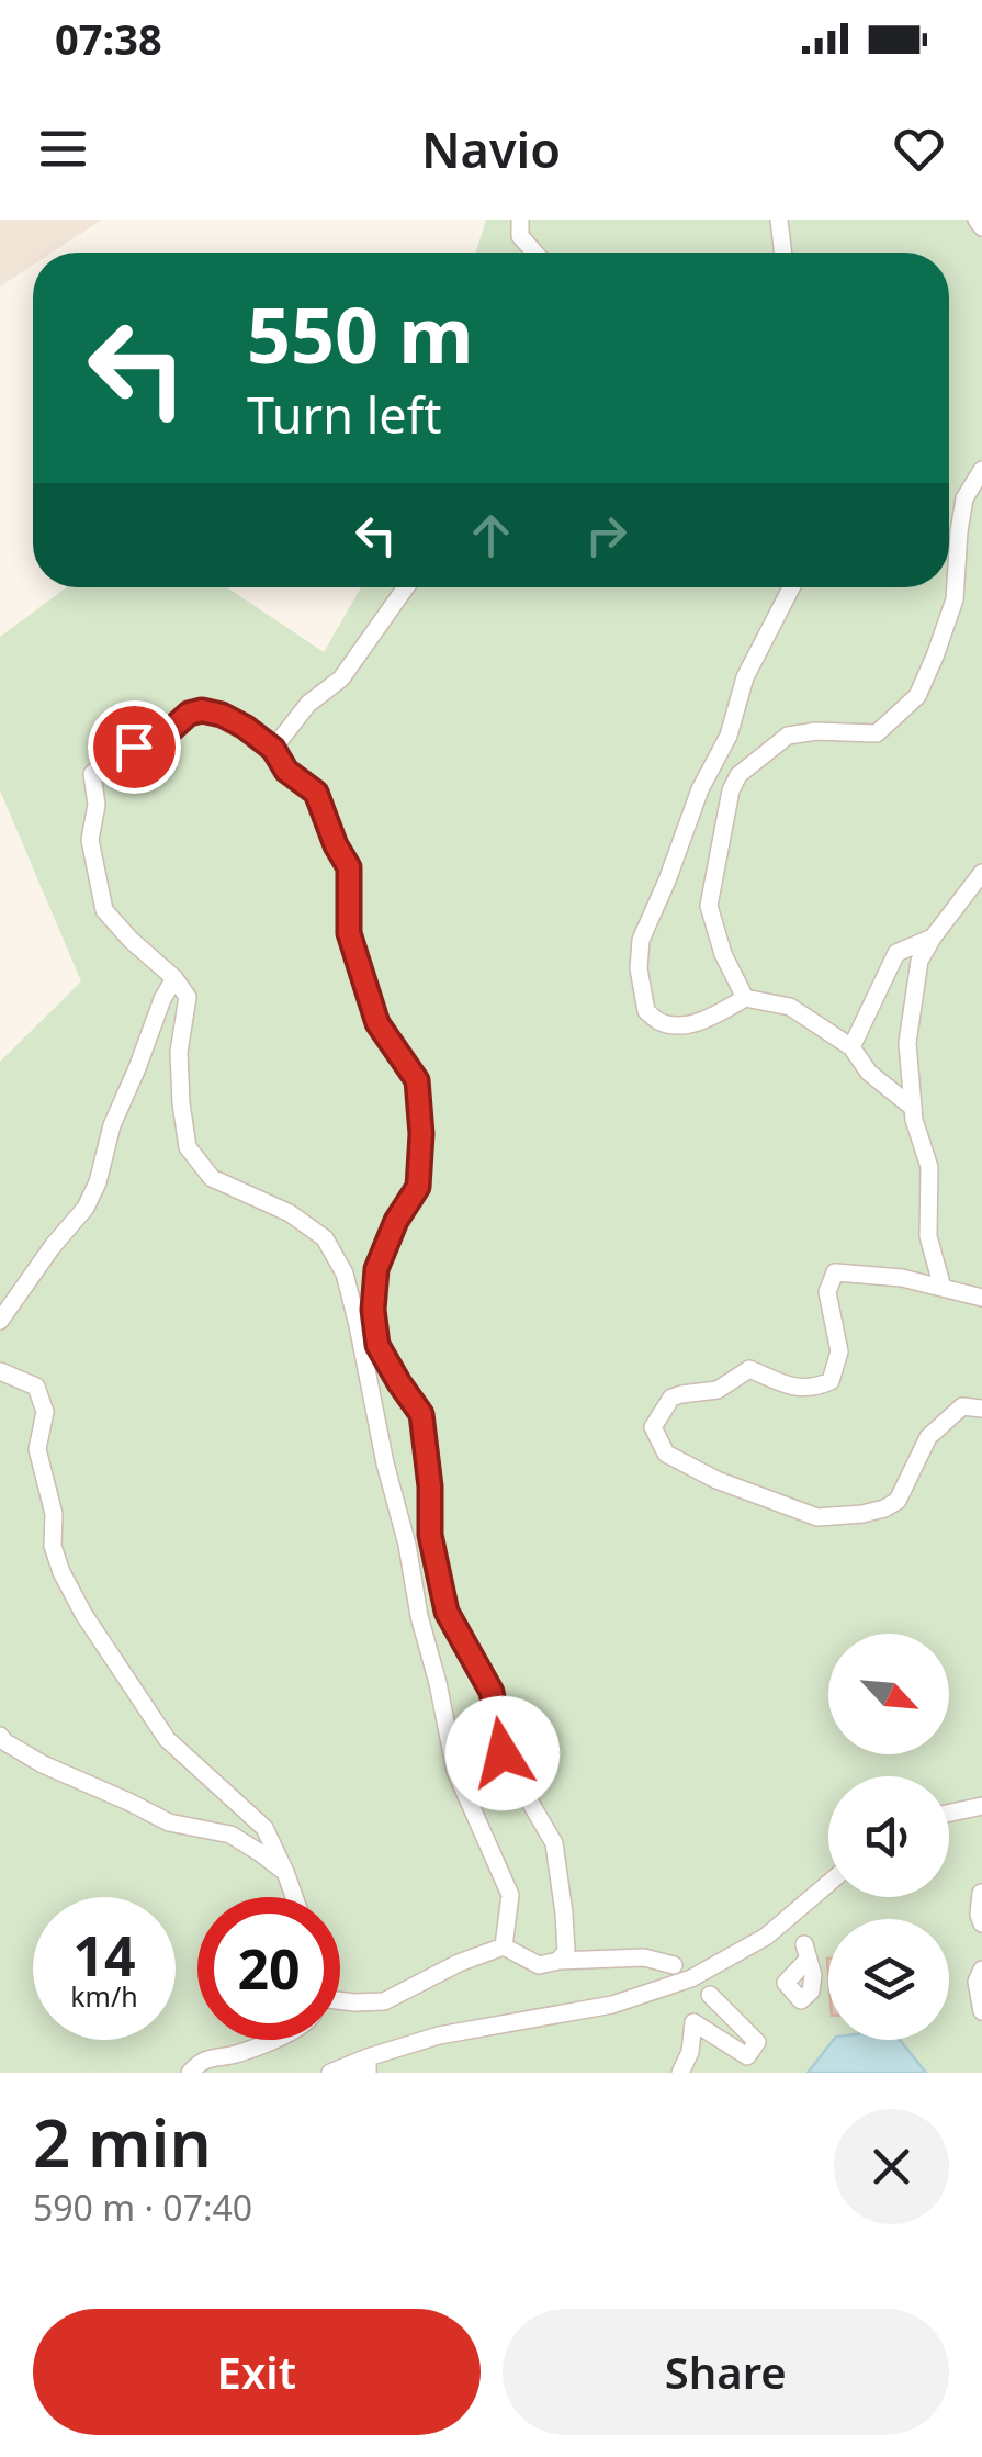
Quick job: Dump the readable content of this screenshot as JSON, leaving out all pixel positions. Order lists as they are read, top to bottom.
{
  "north": "bottom right",
  "page": {
    "status": "07:38",
    "header": "Navio",
    "turn": ["550 m", "Turn left"],
    "speed": "14 km/h",
    "limit": "20",
    "heading": ["2 min", "590 m · 07:40"],
    "buttons": ["Exit", "Share"]
  }
}
